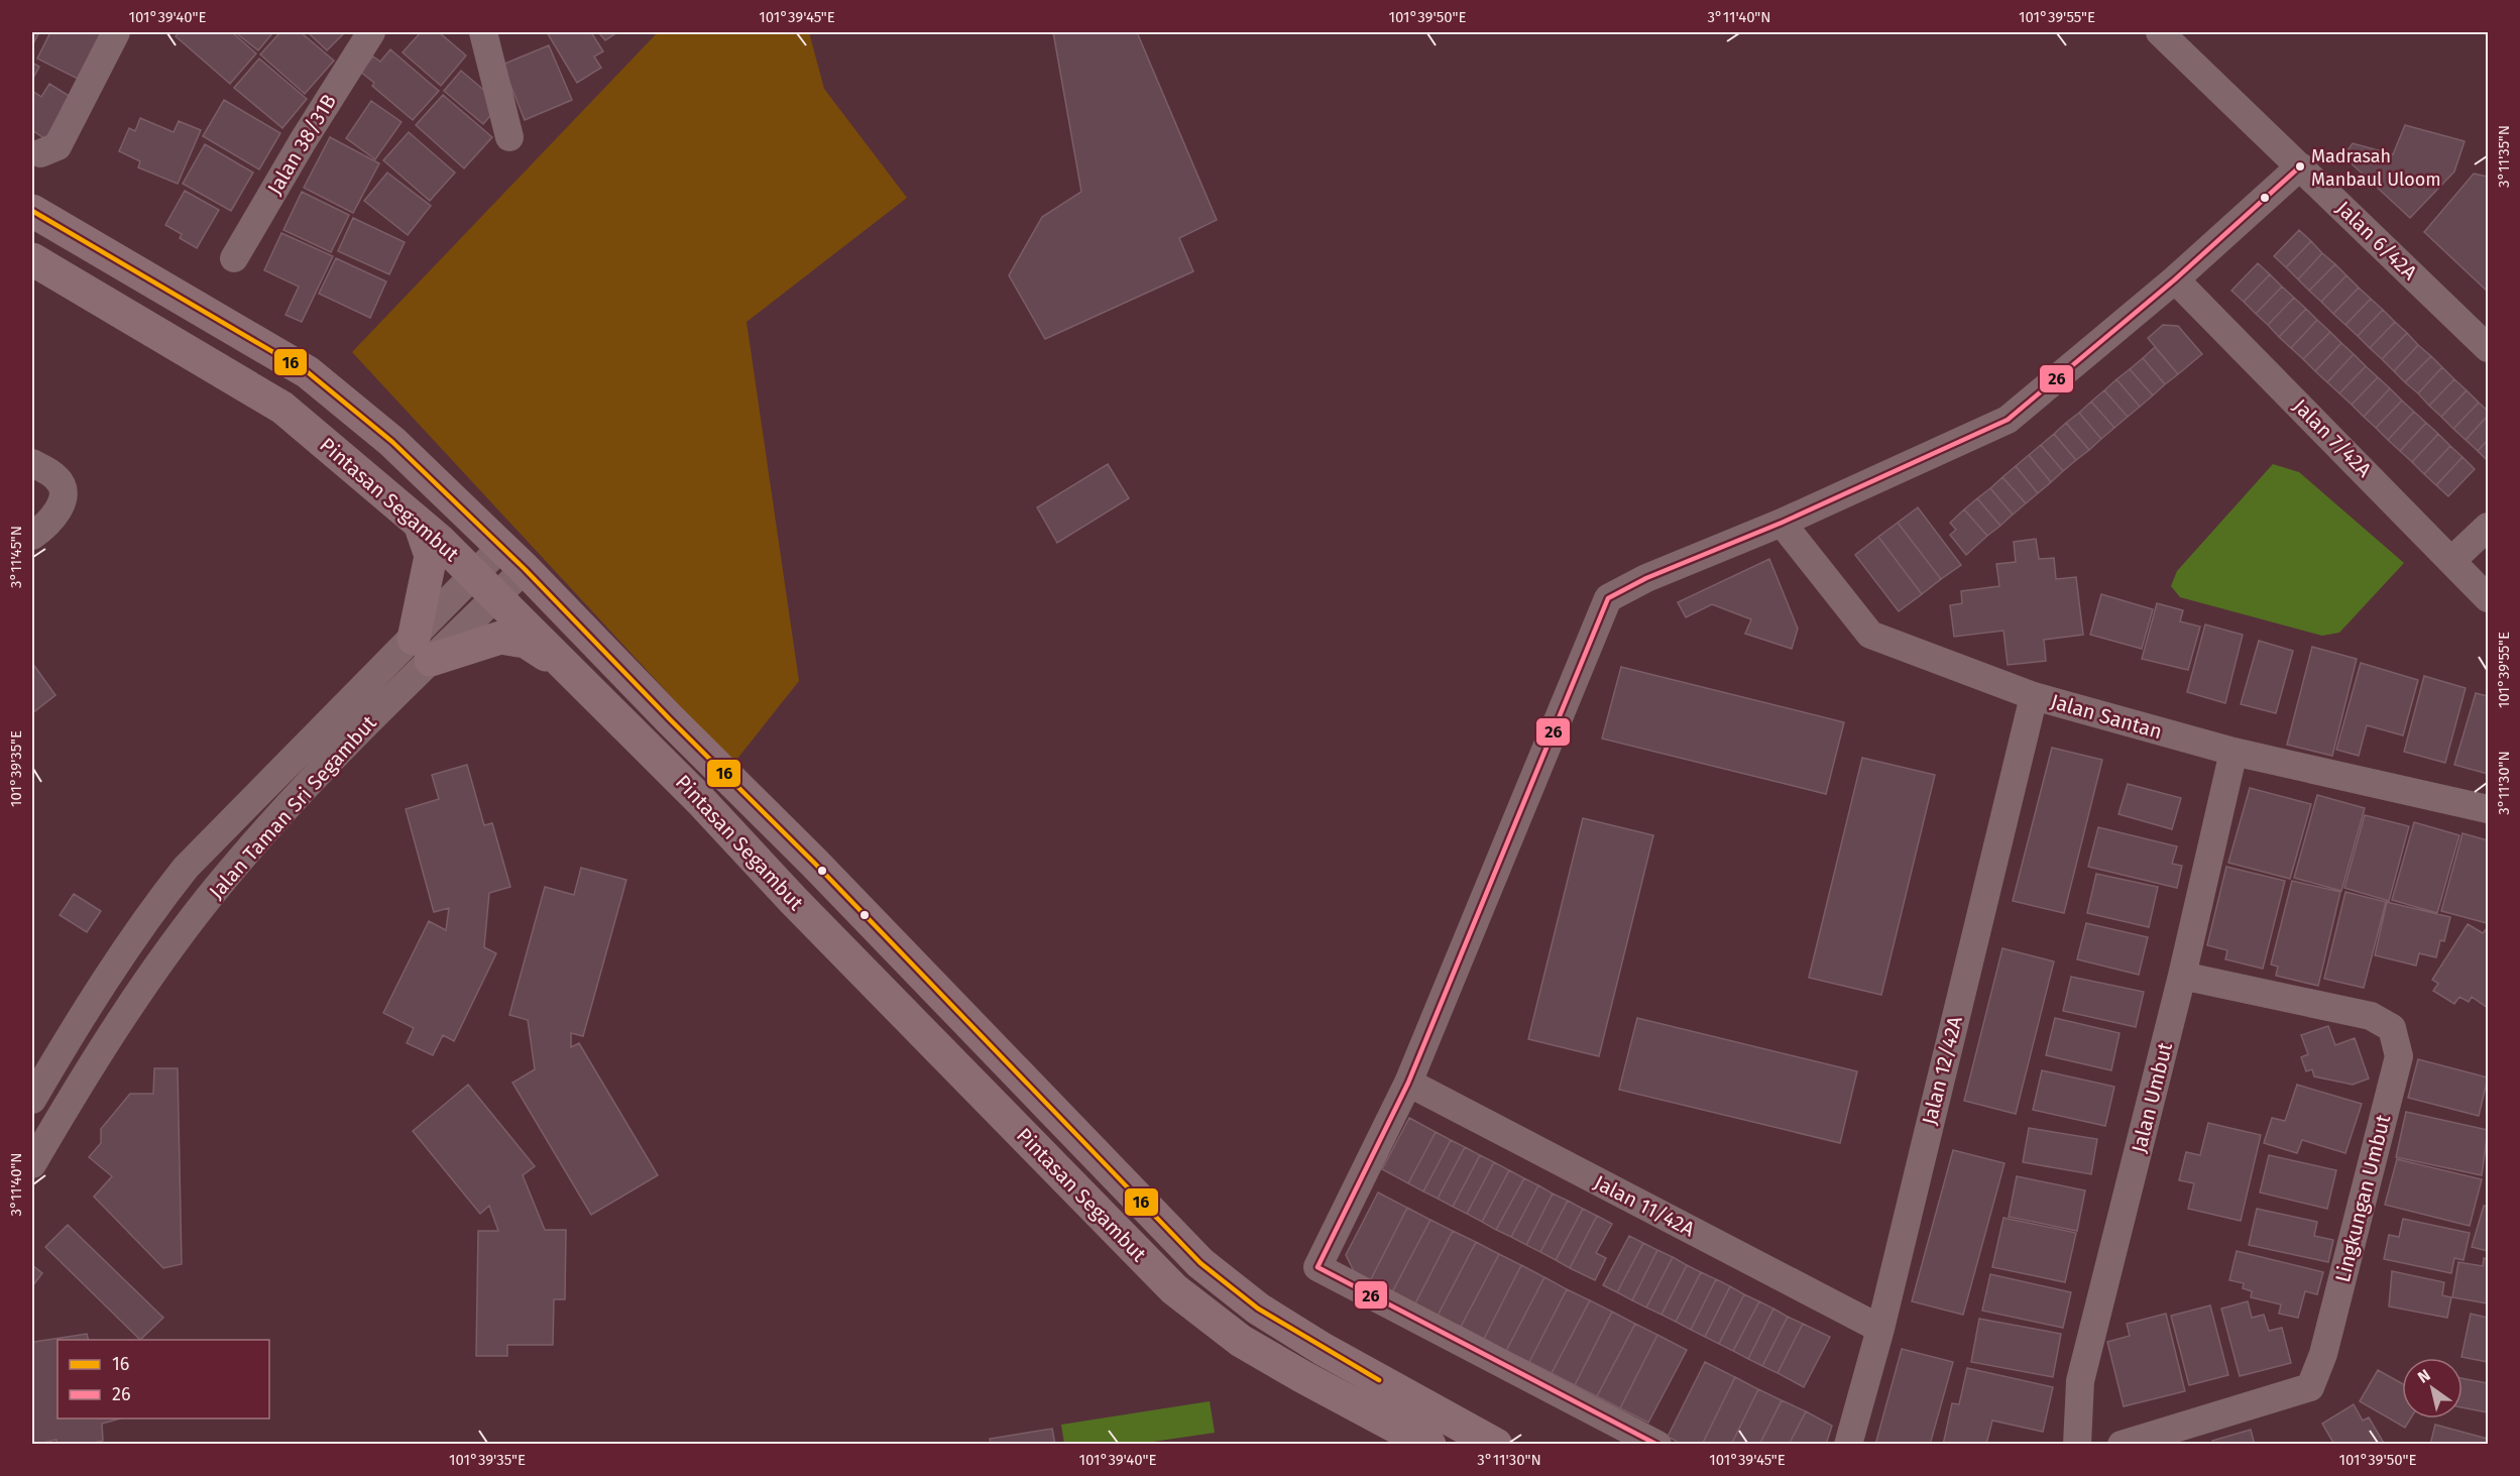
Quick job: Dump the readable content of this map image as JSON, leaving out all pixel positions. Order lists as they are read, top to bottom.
{
  "streets": {
    "main road": ["Pintasan Segambut"],
    "street": [
      "Jalan 38/31B",
      "Jalan 6/42A",
      "Jalan 7/42A",
      "Jalan Santan",
      "Jalan Taman Sri Segambut",
      "Jalan 12/42A",
      "Jalan Umbut",
      "Lingkungan Umbut",
      "Jalan 11/42A"
    ]
  },
  "crossings": [
    ["Pintasan Segambut", "Jalan Taman Sri Segambut"],
    ["Jalan Santan", "Jalan 12/42A"],
    ["Jalan Santan", "Jalan Umbut"],
    ["Jalan 12/42A", "Jalan 11/42A"],
    ["Jalan Umbut", "Lingkungan Umbut"]
  ],
  "places": ["Madrasah Manbaul Uloom"],
  "lines": ["transit line 26", "transit line 16"],
  "legend": ["16", "26"],
  "north": "top left",
  "coordinates": [
    "101°39'40\"E",
    "101°39'45\"E",
    "101°39'50\"E",
    "3°11'40\"N",
    "101°39'55\"E",
    "3°11'35\"N",
    "3°11'45\"N",
    "101°39'35\"E",
    "3°11'30\"N"
  ]
}
